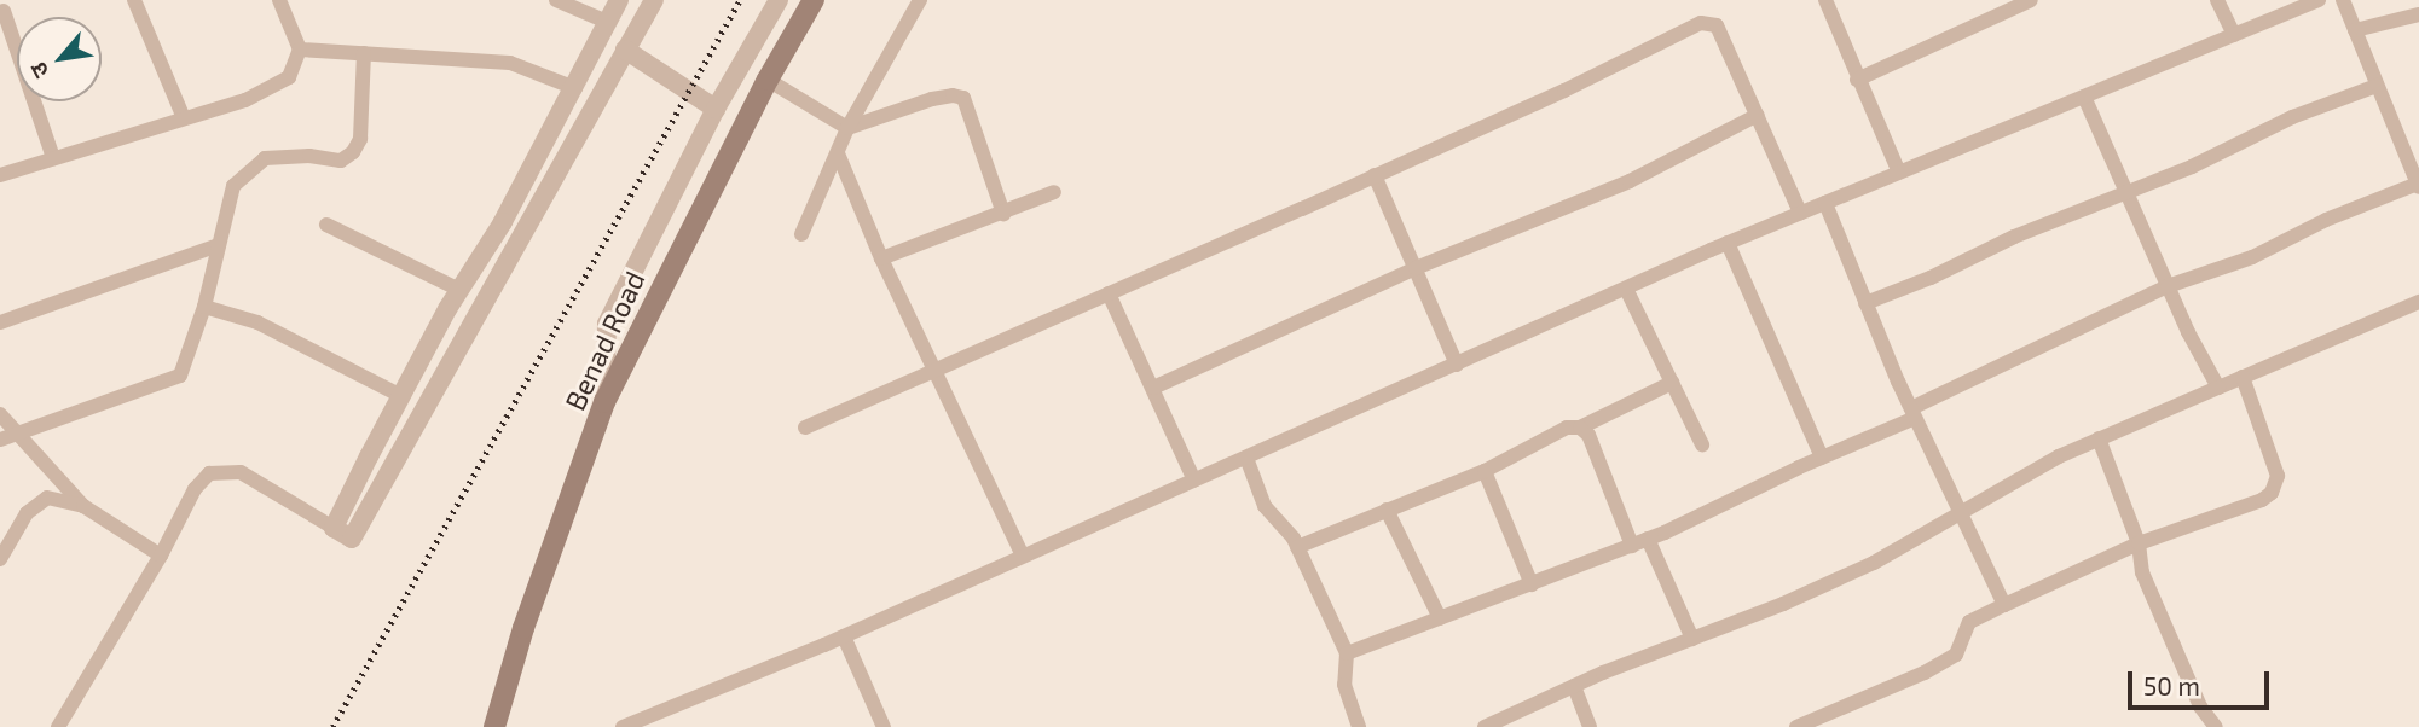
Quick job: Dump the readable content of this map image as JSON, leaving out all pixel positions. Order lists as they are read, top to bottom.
{
  "streets": {
    "main road": ["Benad Road"]
  },
  "scale_bar": "50 m",
  "north": "bottom left"
}
